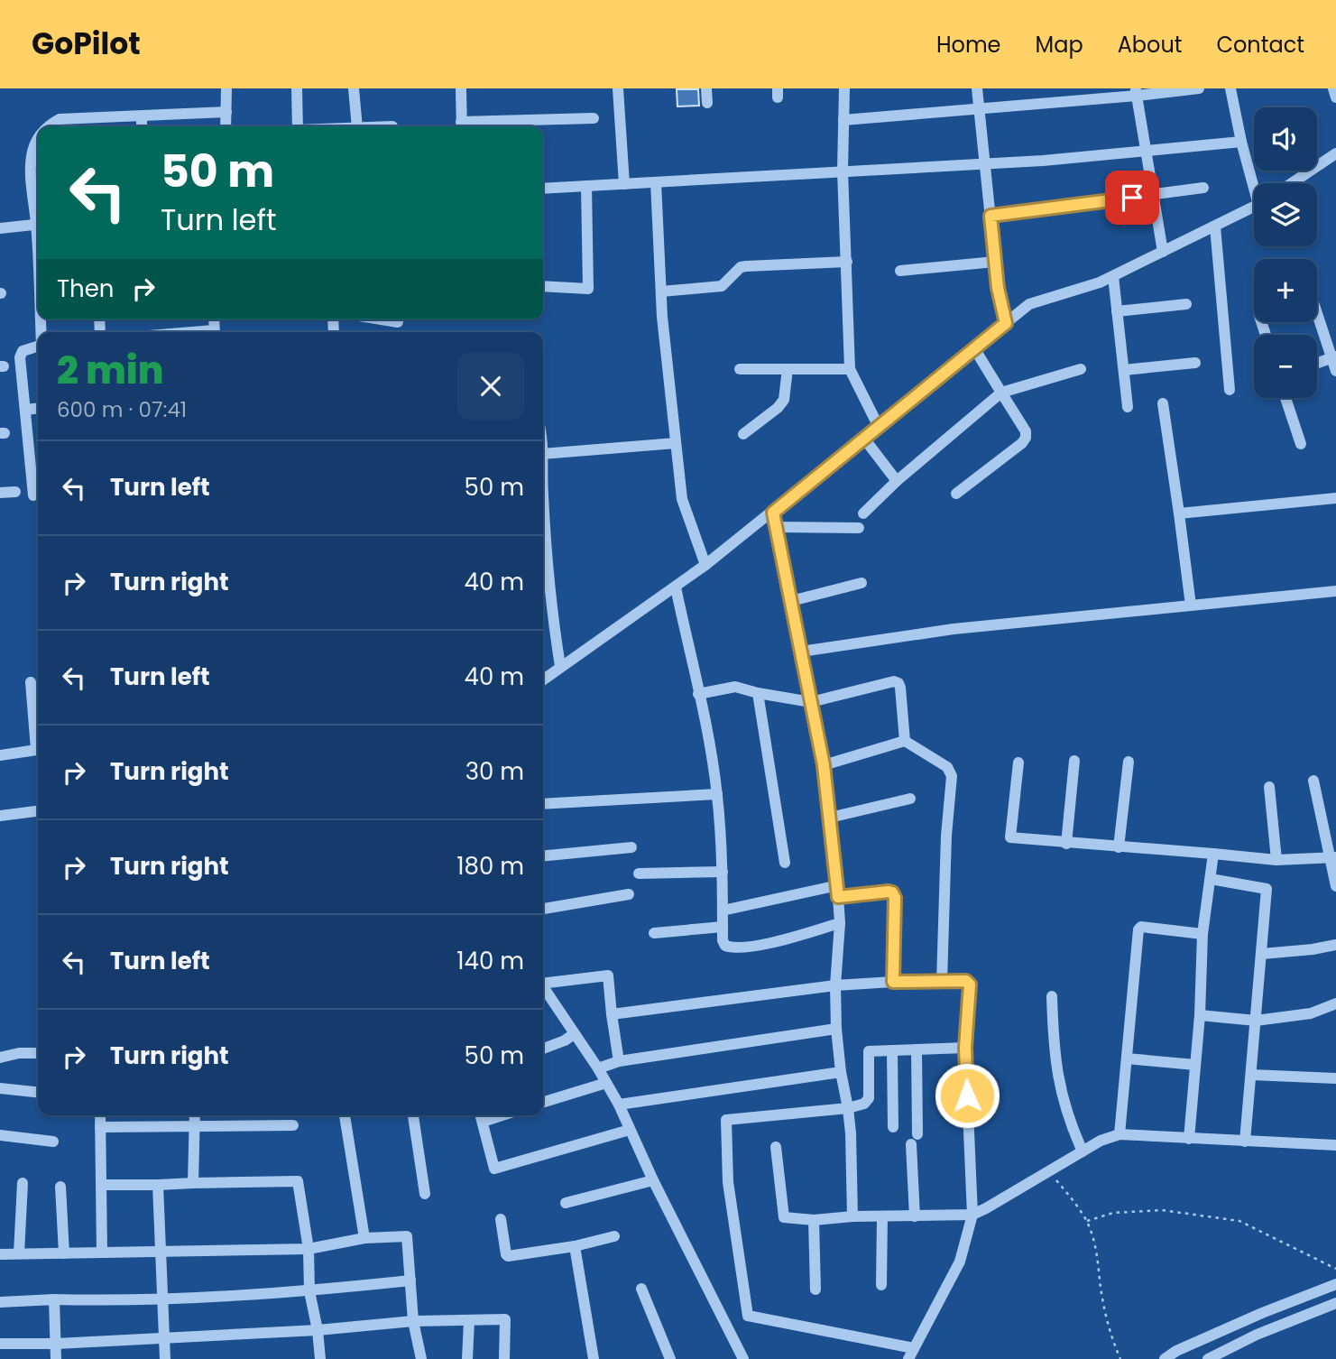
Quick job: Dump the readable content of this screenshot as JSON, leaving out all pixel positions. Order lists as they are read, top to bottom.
{
  "page": {
    "header": "GoPilot",
    "nav": [
      "Home",
      "Map",
      "About",
      "Contact"
    ],
    "map_buttons": ["+", "−"],
    "turn": ["50 m", "Turn left"],
    "then": "Then",
    "heading": ["2 min", "600 m · 07:41"],
    "list": [
      {
        "name": "Turn left",
        "value": "50 m"
      },
      {
        "name": "Turn right",
        "value": "40 m"
      },
      {
        "name": "Turn left",
        "value": "40 m"
      },
      {
        "name": "Turn right",
        "value": "30 m"
      },
      {
        "name": "Turn right",
        "value": "180 m"
      },
      {
        "name": "Turn left",
        "value": "140 m"
      },
      {
        "name": "Turn right",
        "value": "50 m"
      }
    ]
  }
}
